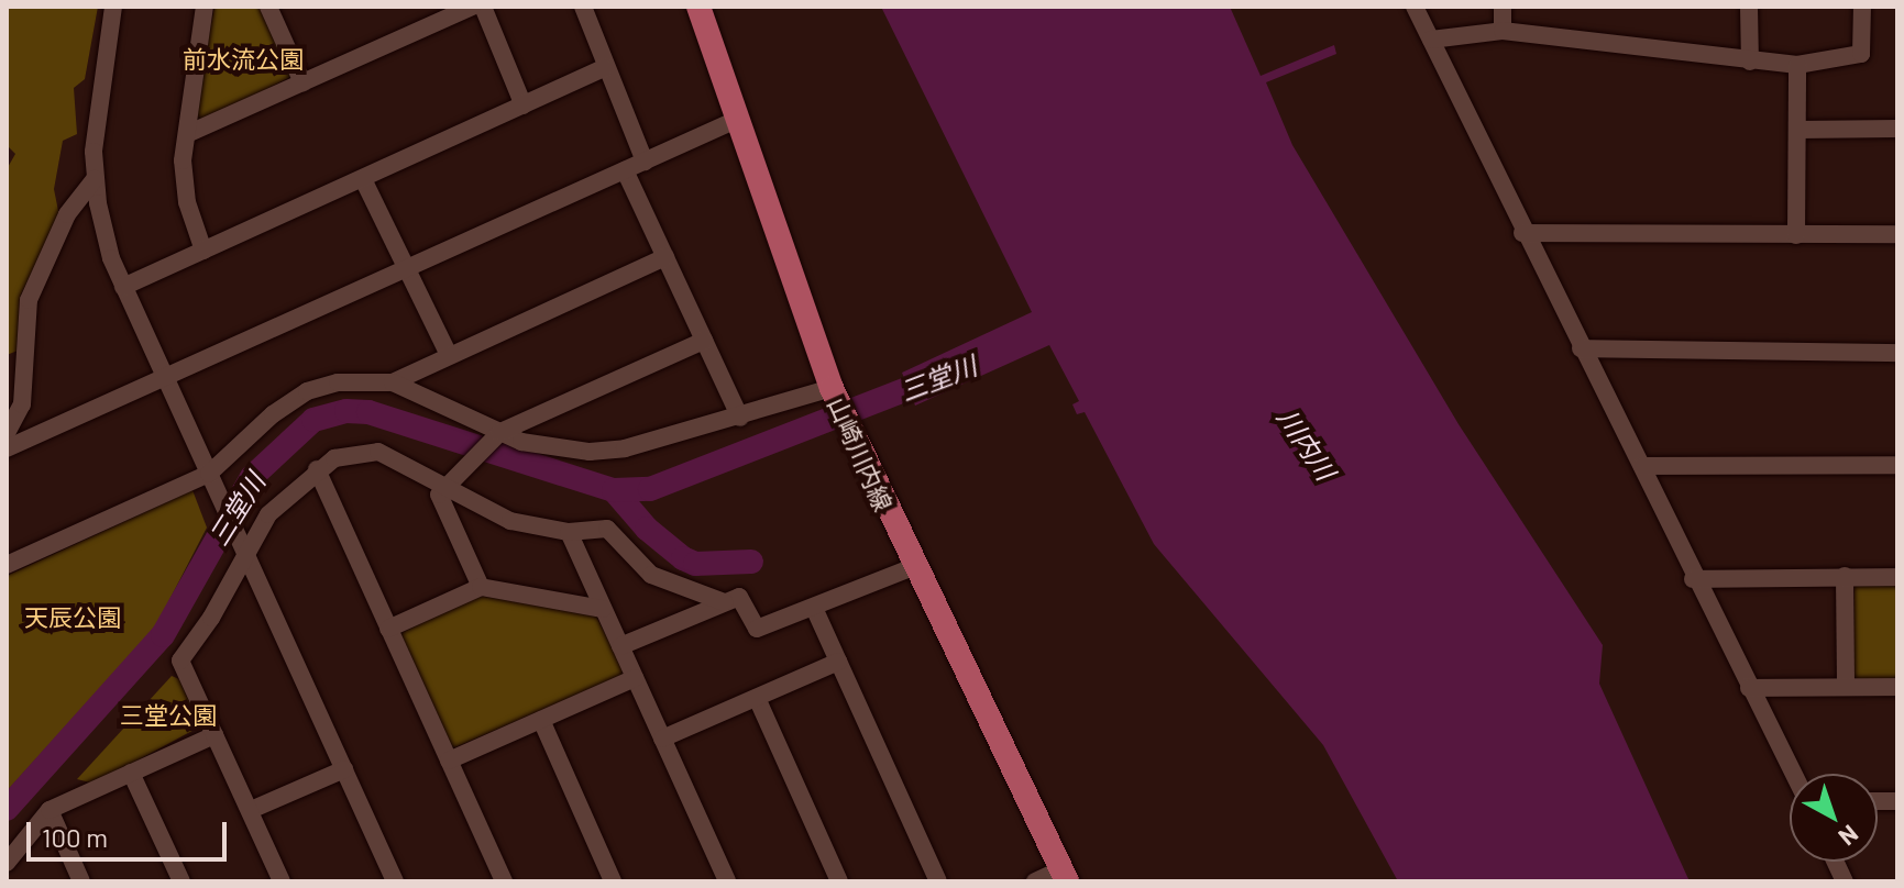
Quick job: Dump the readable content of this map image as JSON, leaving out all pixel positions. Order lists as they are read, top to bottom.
{
  "streets": {
    "main road": ["山崎川内線"]
  },
  "water": ["三堂川", "川内川"],
  "parks": ["前水流公園", "天辰公園", "三堂公園"],
  "scale_bar": "100 m",
  "north": "bottom right"
}
